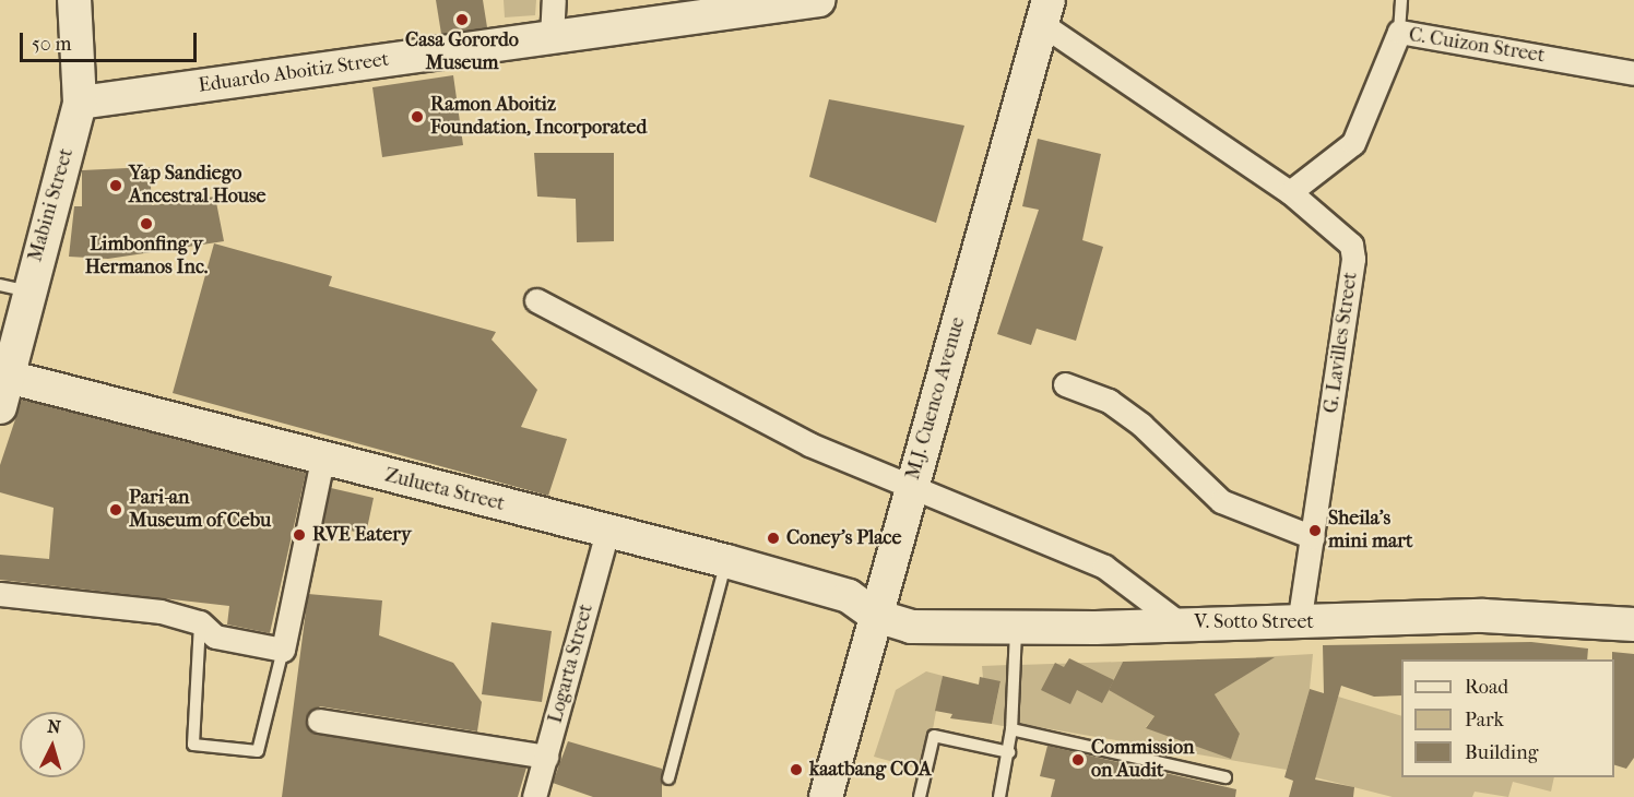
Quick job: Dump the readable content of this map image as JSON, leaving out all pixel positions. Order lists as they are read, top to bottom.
{
  "streets": {
    "main road": [
      "Eduardo Aboitiz Street",
      "Mabini Street",
      "M.J. Cuenco Avenue",
      "Zulueta Street",
      "V. Sotto Street"
    ],
    "street": ["C. Cuizon Street", "G. Lavilles Street", "Logarta Street"]
  },
  "crossings": [
    ["C. Cuizon Street", "G. Lavilles Street"],
    ["Eduardo Aboitiz Street", "Mabini Street"],
    ["Mabini Street", "Zulueta Street"],
    ["G. Lavilles Street", "M.J. Cuenco Avenue"],
    ["G. Lavilles Street", "V. Sotto Street"],
    ["M.J. Cuenco Avenue", "Zulueta Street"],
    ["M.J. Cuenco Avenue", "V. Sotto Street"],
    ["Zulueta Street", "V. Sotto Street"],
    ["Zulueta Street", "Logarta Street"]
  ],
  "places": [
    "Casa Gorordo Museum",
    "Ramon Aboitiz Foundation, Incorporated",
    "Yap Sandiego Ancestral House",
    "Limbonfing y Hermanos Inc.",
    "Pari-an Museum of Cebu",
    "Sheila's mini mart",
    "RVE Eatery",
    "Coney's Place",
    "Commission on Audit",
    "kaatbang COA"
  ],
  "legend": ["Road", "Park", "Building"],
  "scale_bar": "50 m",
  "north": "top"
}
